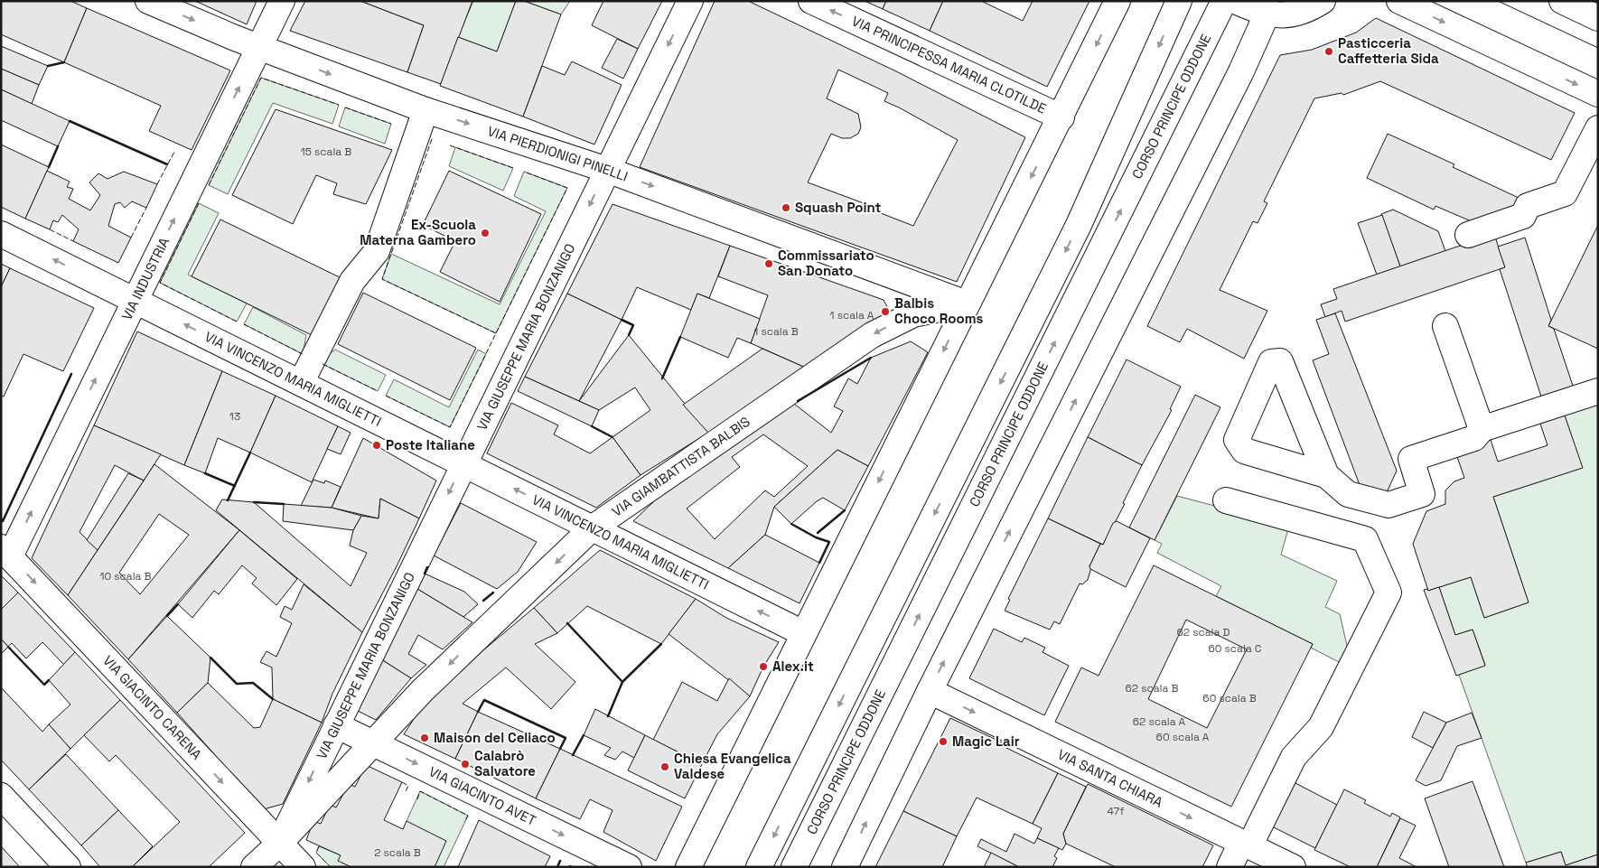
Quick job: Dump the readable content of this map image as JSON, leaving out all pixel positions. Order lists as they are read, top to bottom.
{
  "streets": {
    "street": [
      "VIA PRINCIPESSA MARIA CLOTILDE",
      "CORSO PRINCIPE ODDONE",
      "VIA PIERDIONIGI PINELLI",
      "VIA INDUSTRIA",
      "VIA GIUSEPPE MARIA BONZANIGO",
      "VIA VINCENZO MARIA MIGLIETTI",
      "VIA GIAMBATTISTA BALBIS",
      "VIA GIACINTO CARENA",
      "VIA SANTA CHIARA",
      "VIA GIACINTO AVET"
    ]
  },
  "crossings": [
    ["VIA PIERDIONIGI PINELLI", "VIA INDUSTRIA"],
    ["VIA PIERDIONIGI PINELLI", "VIA GIUSEPPE MARIA BONZANIGO"],
    ["VIA PIERDIONIGI PINELLI", "VIA GIAMBATTISTA BALBIS"],
    ["VIA INDUSTRIA", "VIA VINCENZO MARIA MIGLIETTI"],
    ["VIA INDUSTRIA", "VIA GIACINTO CARENA"],
    ["VIA GIUSEPPE MARIA BONZANIGO", "VIA VINCENZO MARIA MIGLIETTI"],
    ["VIA GIUSEPPE MARIA BONZANIGO", "VIA GIAMBATTISTA BALBIS"],
    ["VIA GIUSEPPE MARIA BONZANIGO", "VIA GIACINTO CARENA"],
    ["VIA GIUSEPPE MARIA BONZANIGO", "VIA GIACINTO AVET"],
    ["VIA VINCENZO MARIA MIGLIETTI", "VIA GIAMBATTISTA BALBIS"],
    ["VIA GIAMBATTISTA BALBIS", "VIA GIACINTO CARENA"],
    ["VIA GIAMBATTISTA BALBIS", "VIA GIACINTO AVET"]
  ],
  "one_way": [
    "VIA PRINCIPESSA MARIA CLOTILDE",
    "VIA PIERDIONIGI PINELLI",
    "VIA VINCENZO MARIA MIGLIETTI",
    "VIA GIAMBATTISTA BALBIS",
    "VIA GIACINTO CARENA",
    "VIA SANTA CHIARA",
    "VIA GIACINTO AVET"
  ],
  "places": [
    "Pasticceria Caffetteria Sida",
    "Squash Point",
    "Ex-Scuola Materna Gambero",
    "Commissariato San Donato",
    "Balbis Choco Rooms",
    "Poste Italiane",
    "Alex.it",
    "Maison del Celiaco",
    "Magic Lair",
    "Calabrò Salvatore",
    "Chiesa Evangelica Valdese"
  ],
  "house_numbers": [
    "15 scala B",
    "1 scala A",
    "1 scala B",
    "13",
    "10 scala B",
    "62 scala D",
    "60 scala C",
    "62 scala B",
    "60 scala B",
    "62 scala A",
    "60 scala A",
    "47f",
    "2 scala B"
  ]
}
